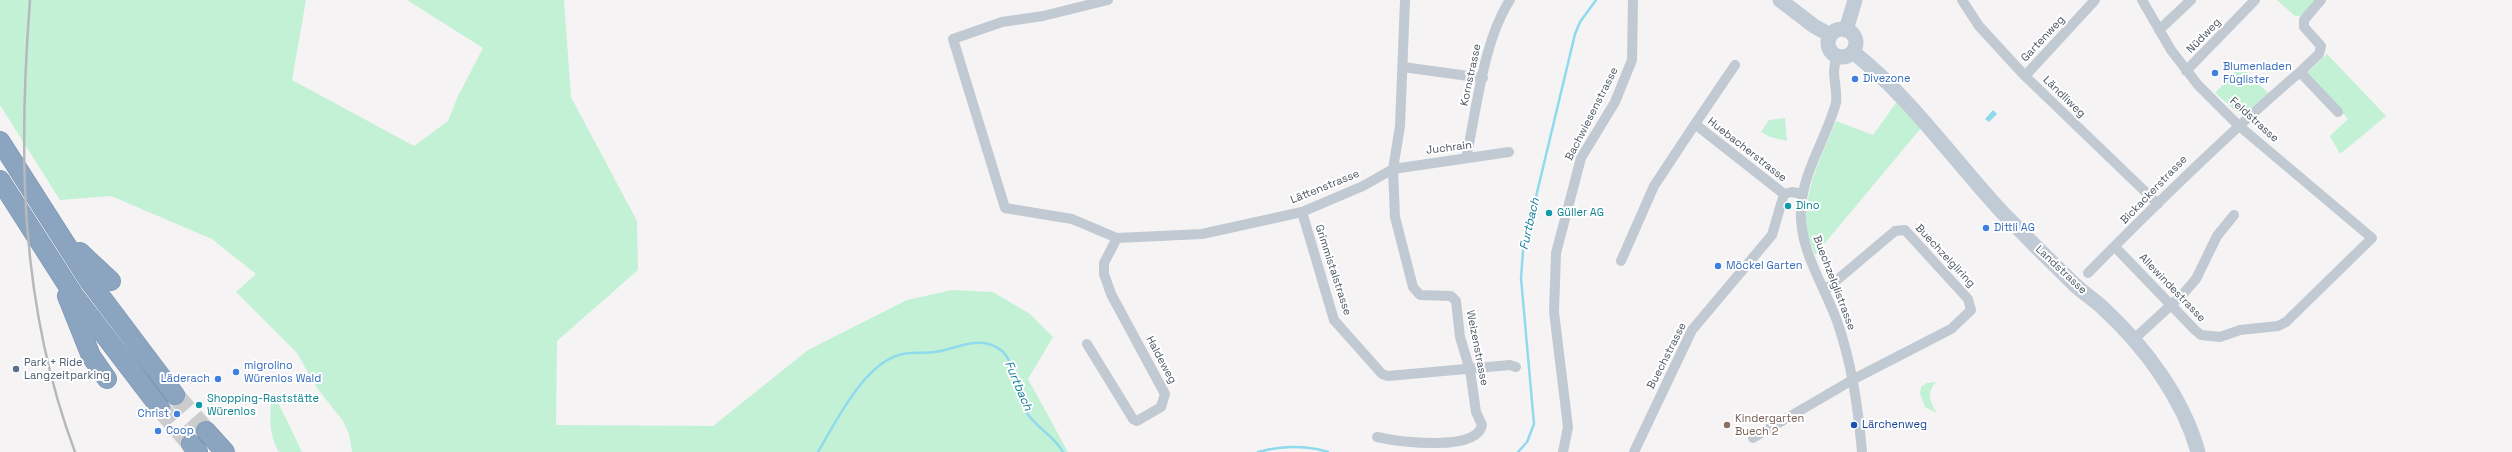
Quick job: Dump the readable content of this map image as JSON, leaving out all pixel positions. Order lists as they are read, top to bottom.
{
  "streets": {
    "main road": ["Landstrasse"],
    "street": [
      "Nüdweg",
      "Gartenweg",
      "Kornstrasse",
      "Ländliweg",
      "Bachwiesenstrasse",
      "Feldstrasse",
      "Juchrain",
      "Huebacherstrasse",
      "Lättenstrasse",
      "Bickackerstrasse",
      "Buechzelgliring",
      "Grimmistalstrasse",
      "Buechzelglistrasse",
      "Allewindestrasse",
      "Weizenstrasse",
      "Buechstrasse",
      "Haldeweg"
    ]
  },
  "crossings": [
    ["Nüdweg", "Feldstrasse"],
    ["Gartenweg", "Ländliweg"],
    ["Kornstrasse", "Juchrain"],
    ["Ländliweg", "Bickackerstrasse"],
    ["Feldstrasse", "Bickackerstrasse"],
    ["Feldstrasse", "Allewindestrasse"],
    ["Juchrain", "Lättenstrasse"],
    ["Juchrain", "Weizenstrasse"],
    ["Huebacherstrasse", "Buechstrasse"],
    ["Lättenstrasse", "Grimmistalstrasse"],
    ["Lättenstrasse", "Weizenstrasse"],
    ["Lättenstrasse", "Haldeweg"],
    ["Bickackerstrasse", "Allewindestrasse"],
    ["Buechzelgliring", "Buechzelglistrasse"],
    ["Grimmistalstrasse", "Weizenstrasse"],
    ["Landstrasse", "Buechzelglistrasse"]
  ],
  "water": ["Furtbach"],
  "places": [
    "Blumenladen Füglister",
    "Divezone",
    "Dino",
    "Güller AG",
    "Dittli AG",
    "Möckel Garten",
    "Park + Ride Langzeitparking",
    "migrolino Würenlos Wald",
    "Läderach",
    "Shopping-Raststätte Würenlos",
    "Christ",
    "Kindergarten Buech 2",
    "Lärchenweg",
    "Coop"
  ]
}
